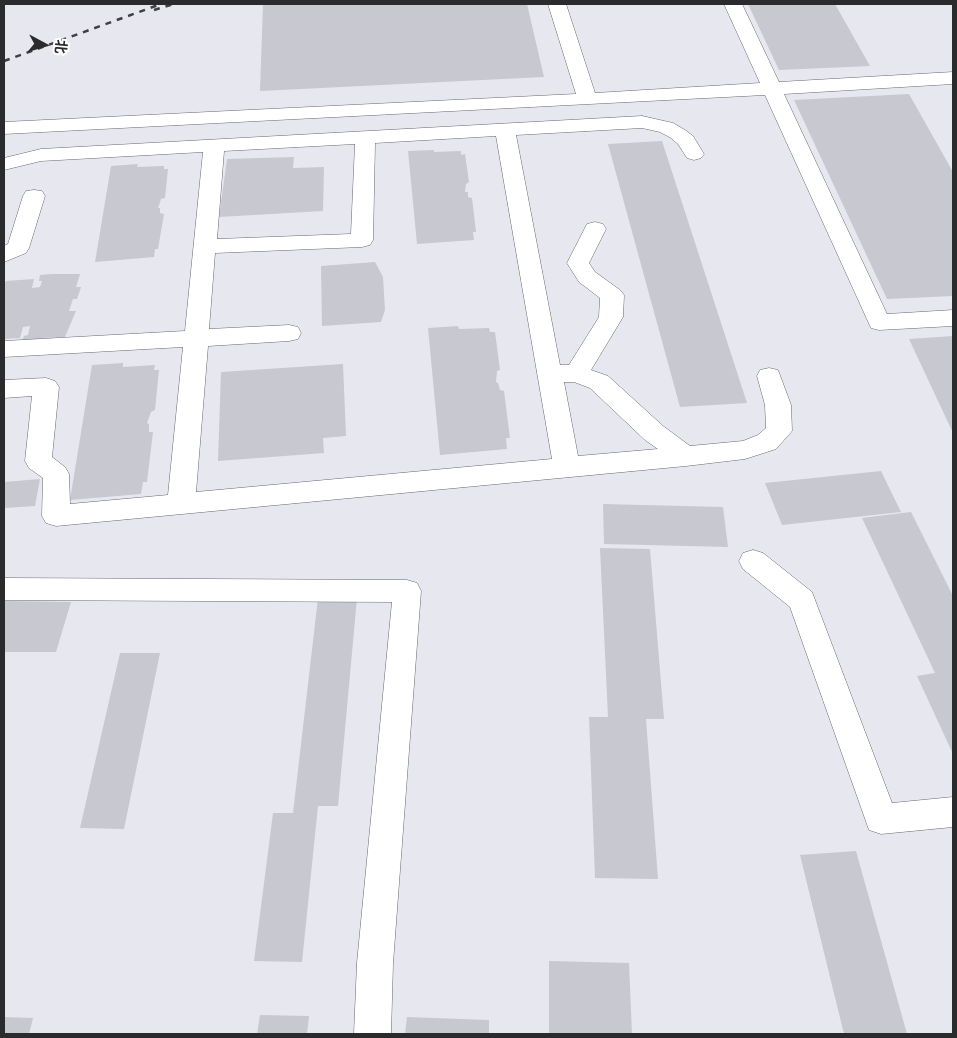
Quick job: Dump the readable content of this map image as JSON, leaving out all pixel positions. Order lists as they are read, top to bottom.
{
  "north": "right"
}
